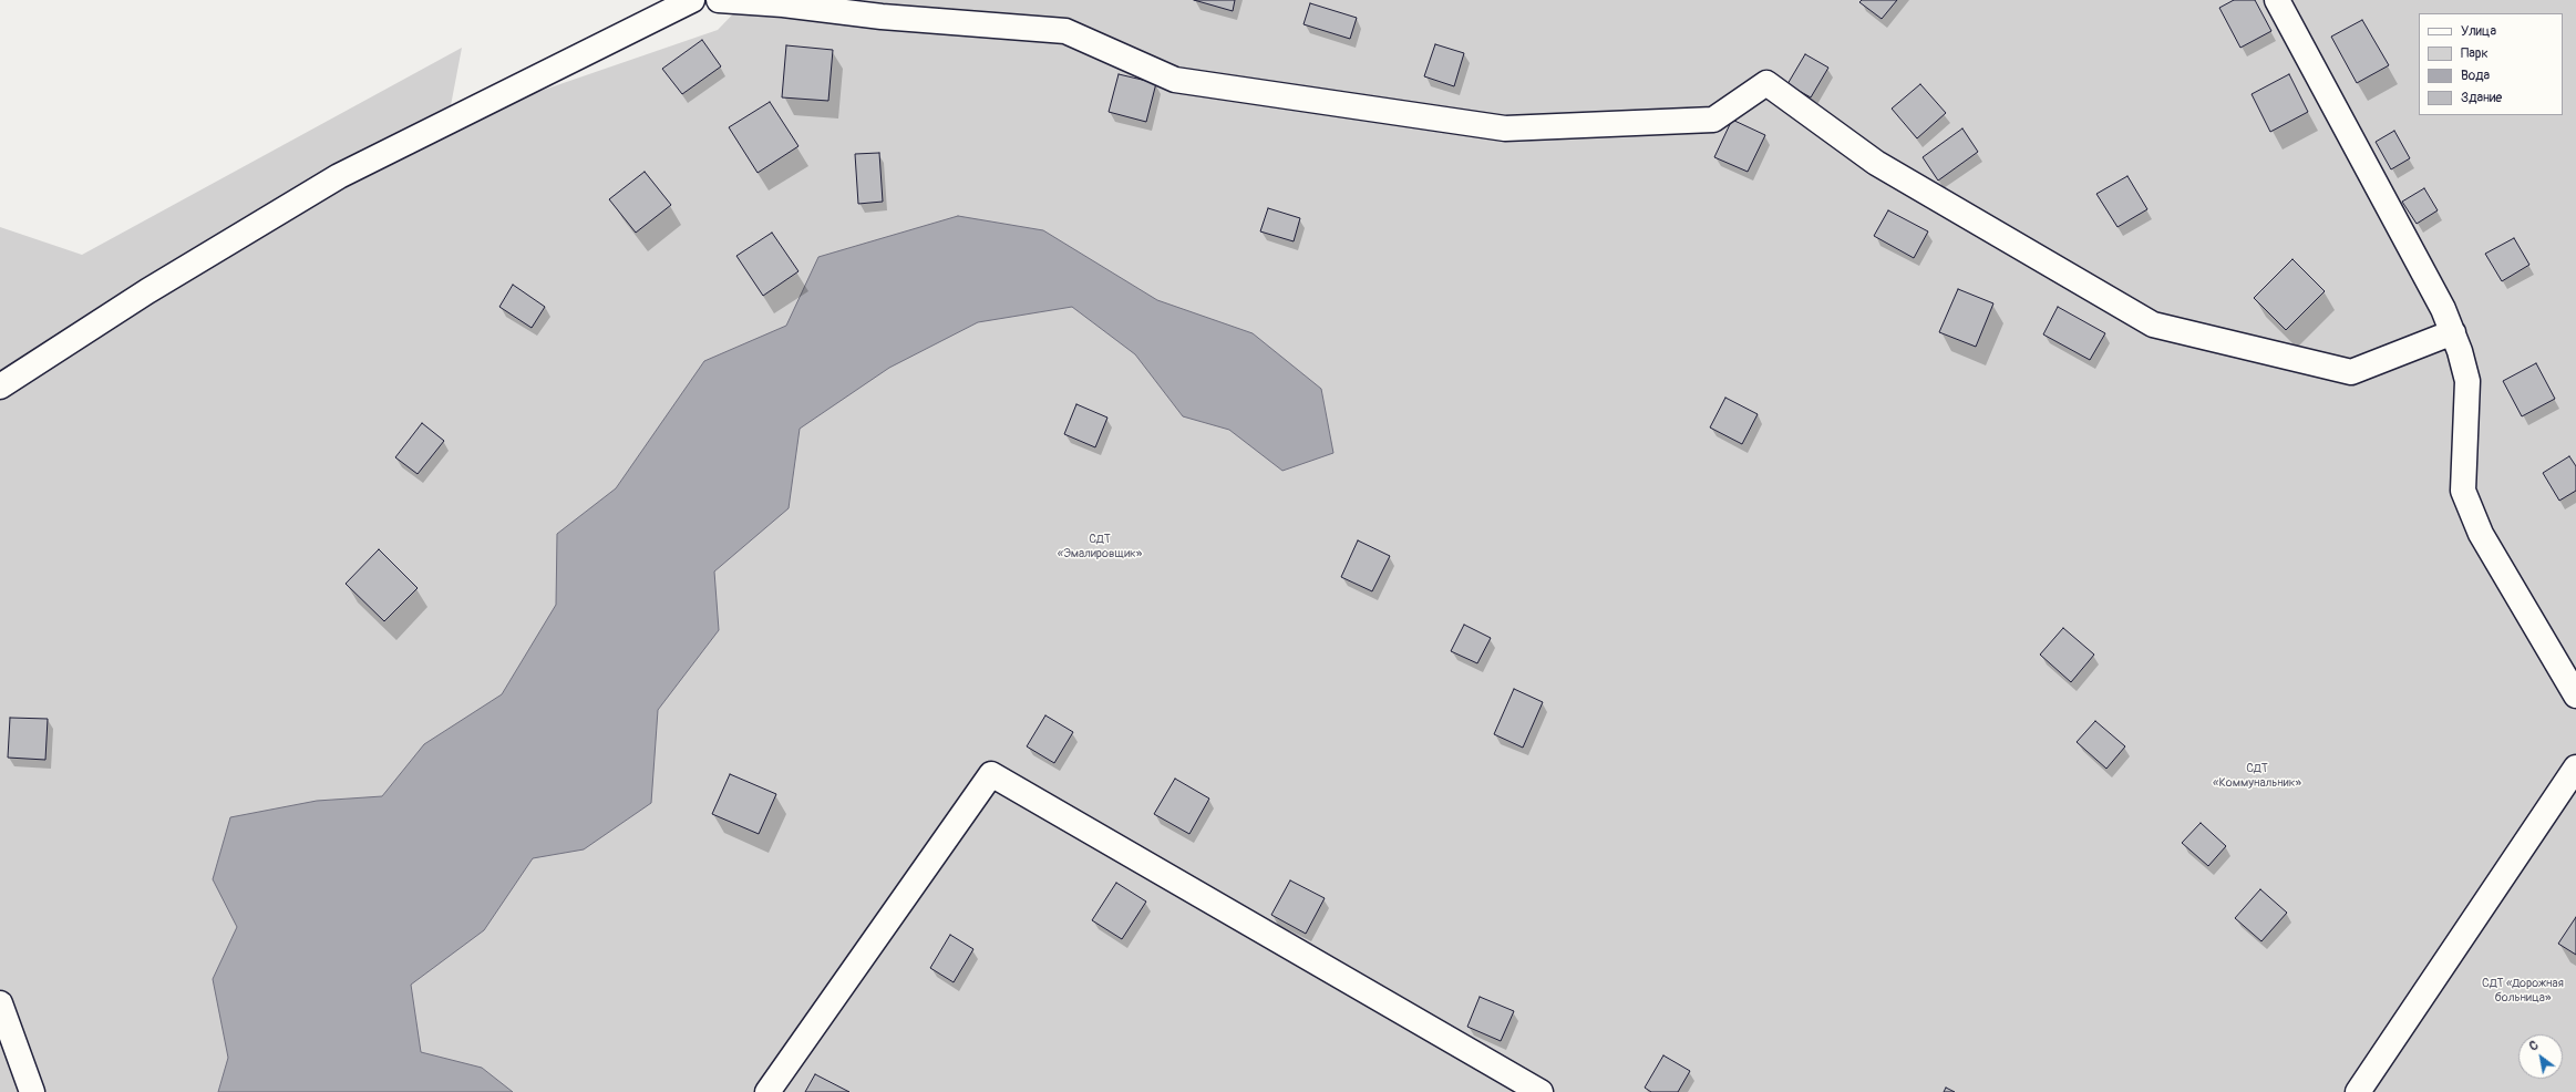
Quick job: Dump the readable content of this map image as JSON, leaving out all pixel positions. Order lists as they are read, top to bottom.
{
  "parks": ["СДТ «Эмалировщик»", "СДТ «Коммунальник»", "СДТ «Дорожная больница»"],
  "legend": [
    "Улица",
    "Парк",
    "Вода",
    "Здание"
  ],
  "north": "top left"
}
